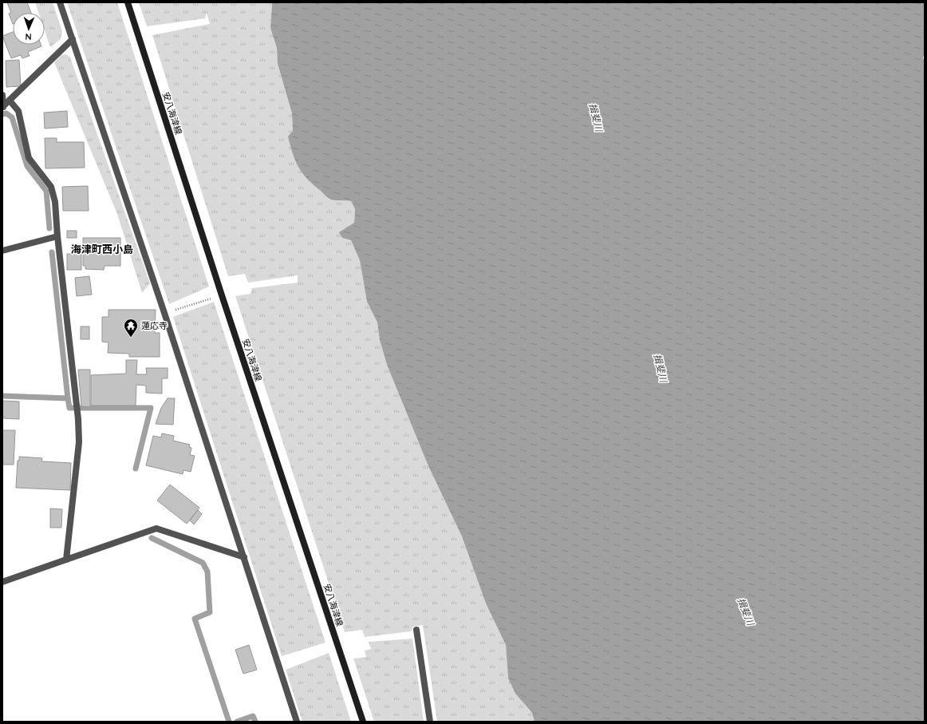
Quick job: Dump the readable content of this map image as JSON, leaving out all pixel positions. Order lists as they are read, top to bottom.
{
  "streets": {
    "main road": ["安八海津線"]
  },
  "districts": ["海津町西小島"],
  "water": ["揖斐川"],
  "places": {
    "temple": ["蓮応寺"]
  },
  "north": "bottom"
}
